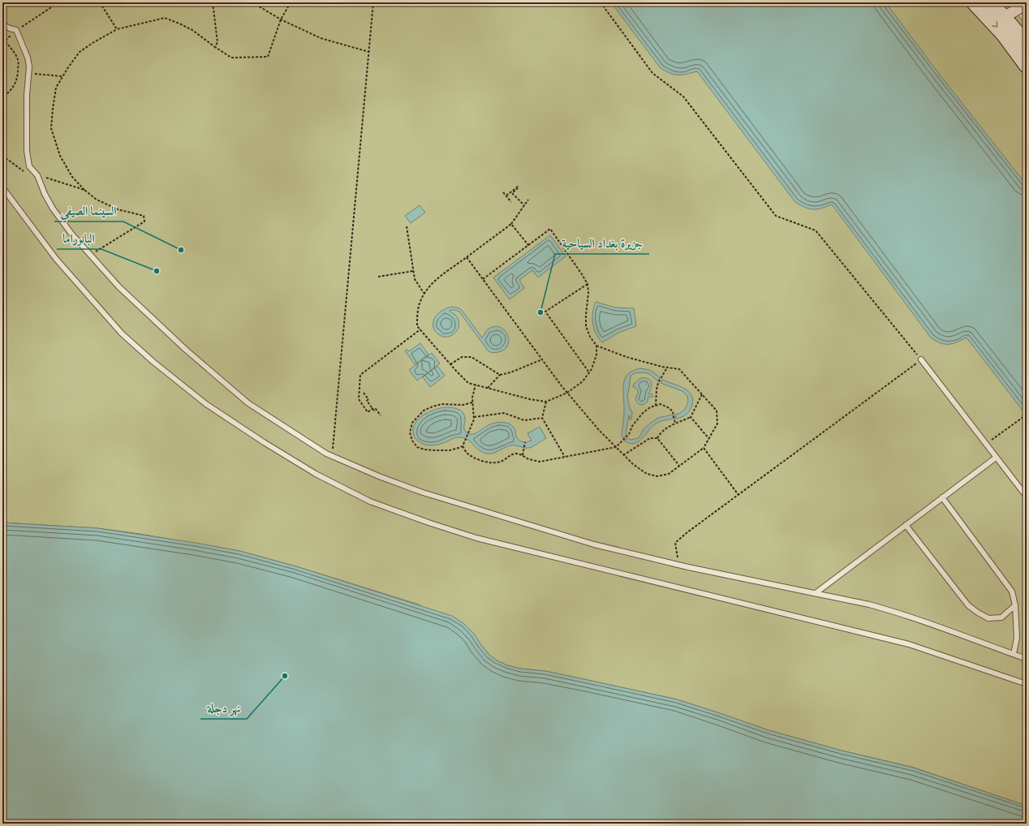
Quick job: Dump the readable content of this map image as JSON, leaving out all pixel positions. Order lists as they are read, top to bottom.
{
  "places": [
    "السينما الصيفي",
    "البانوراما",
    "جزيرة بغداد السياحية",
    "نهر دجلة"
  ]
}
